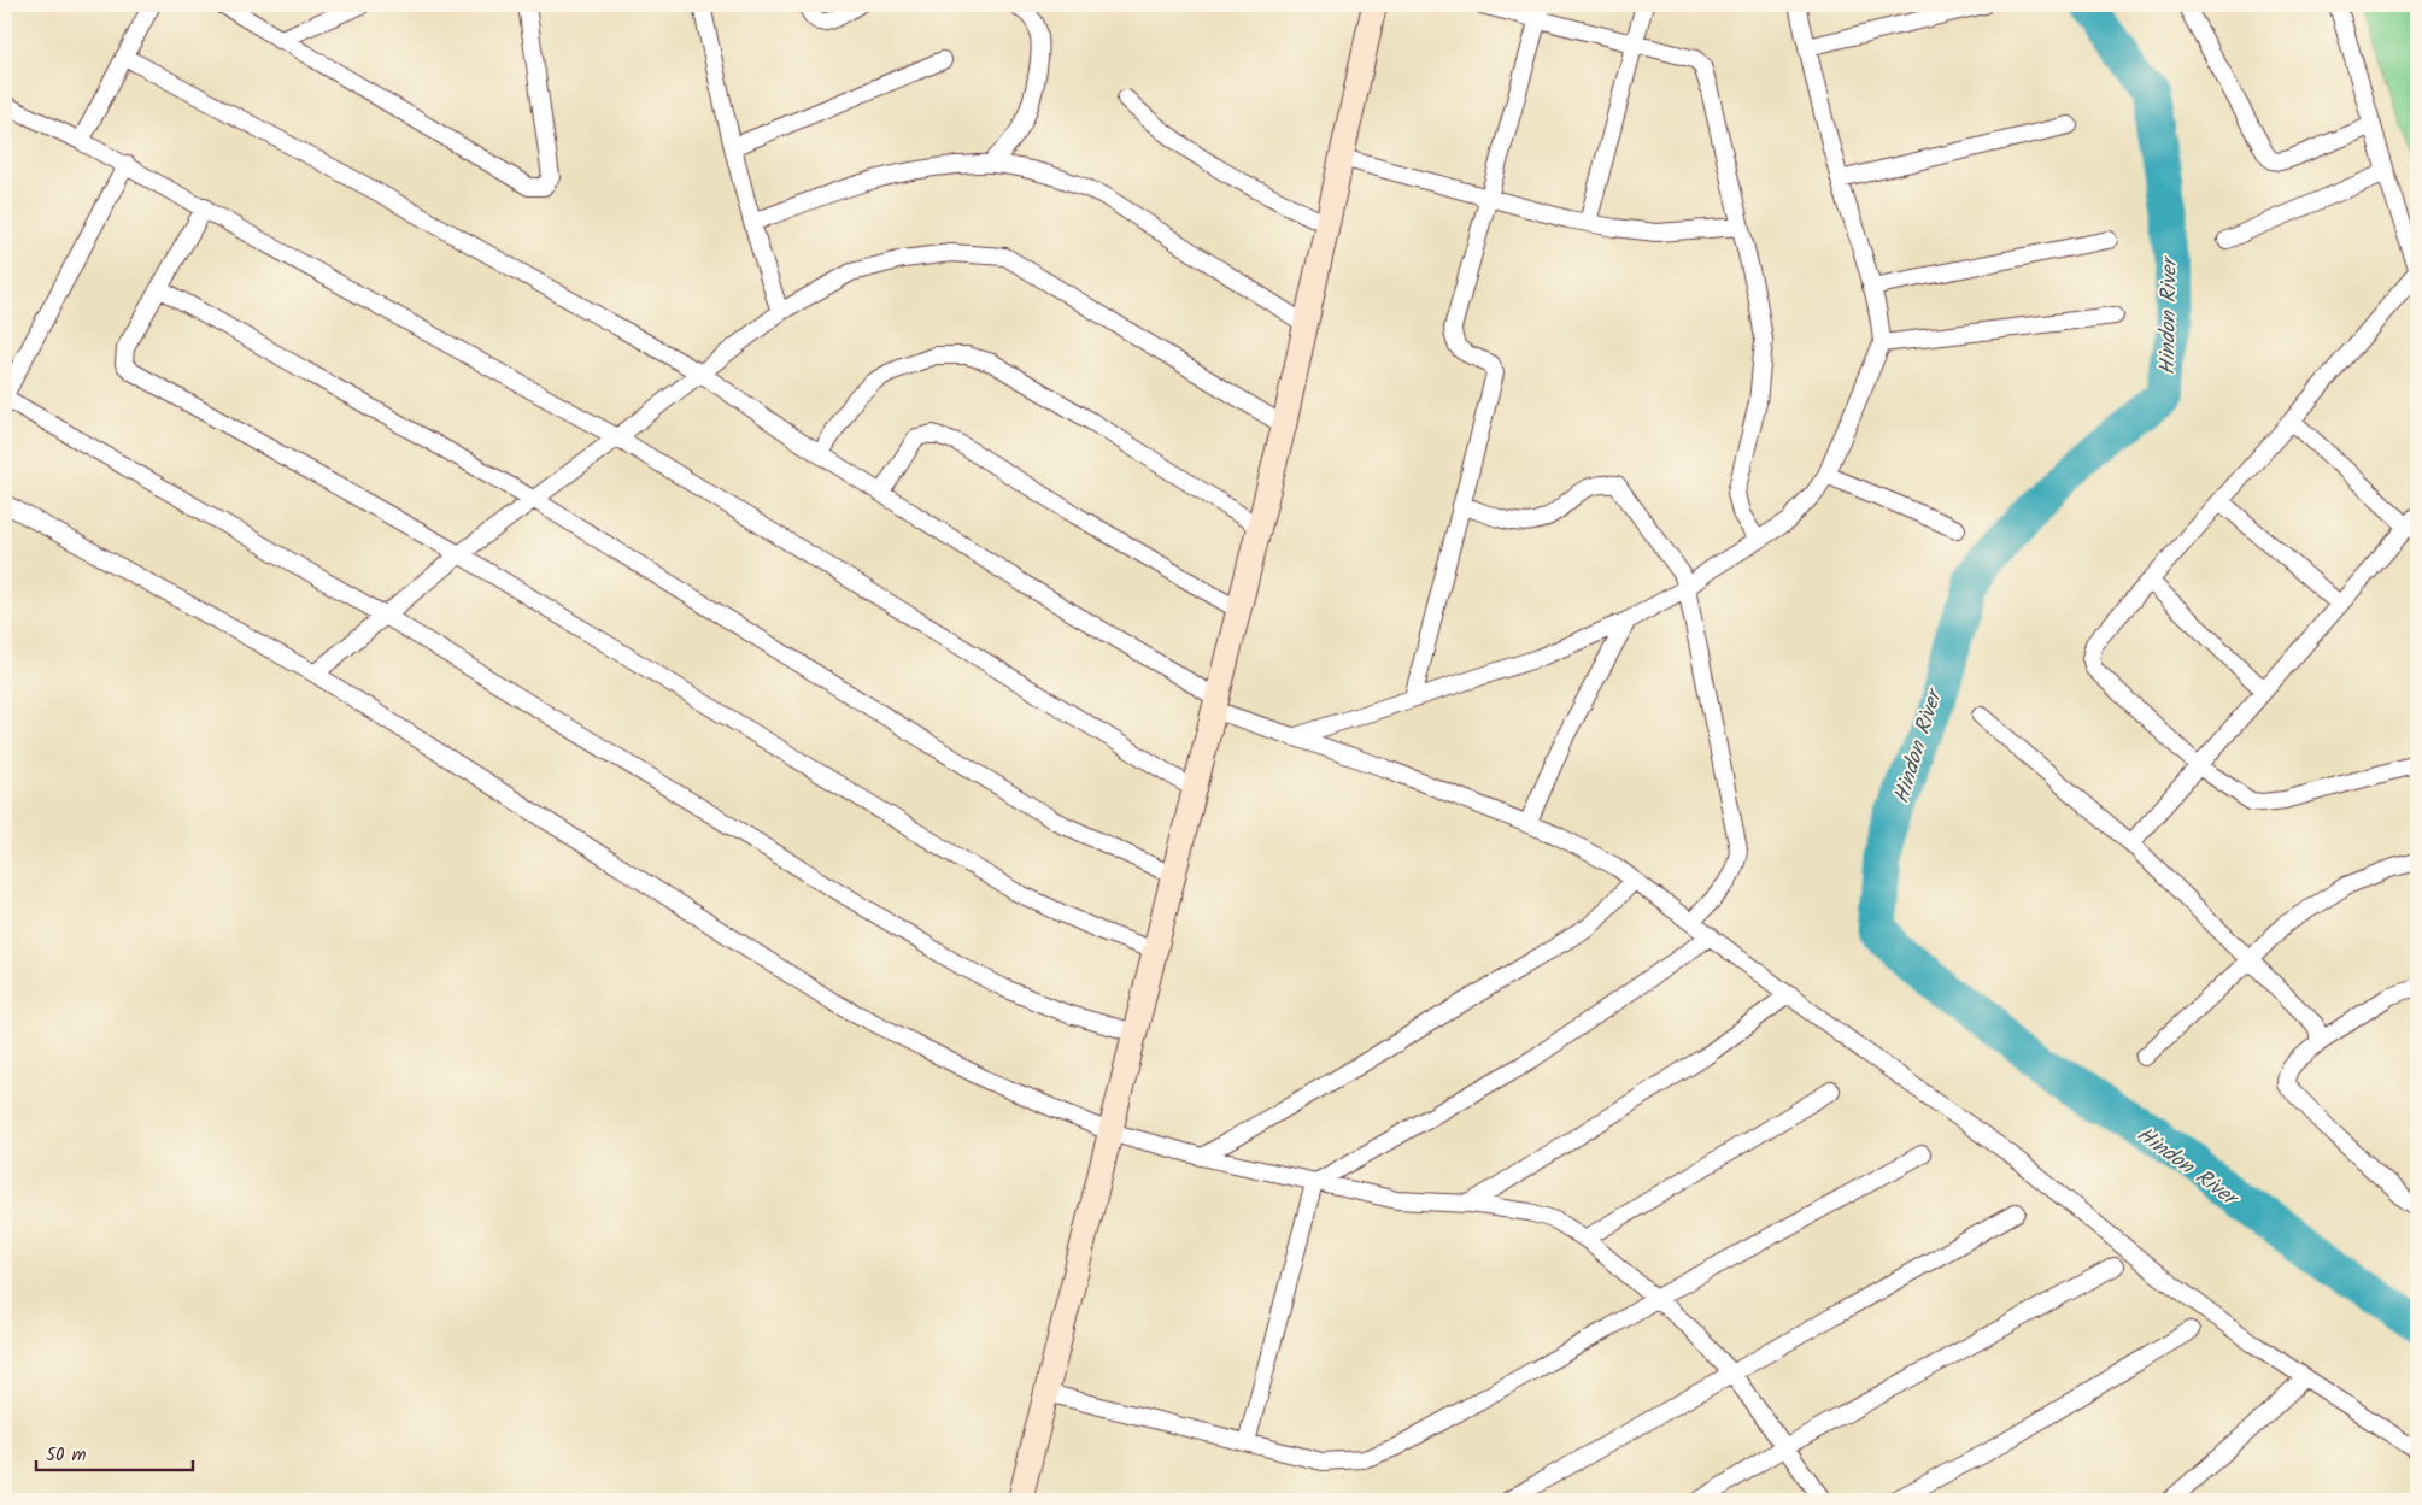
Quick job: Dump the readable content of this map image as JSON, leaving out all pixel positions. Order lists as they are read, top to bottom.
{
  "water": ["Hindon River"],
  "scale_bar": "50 m"
}
